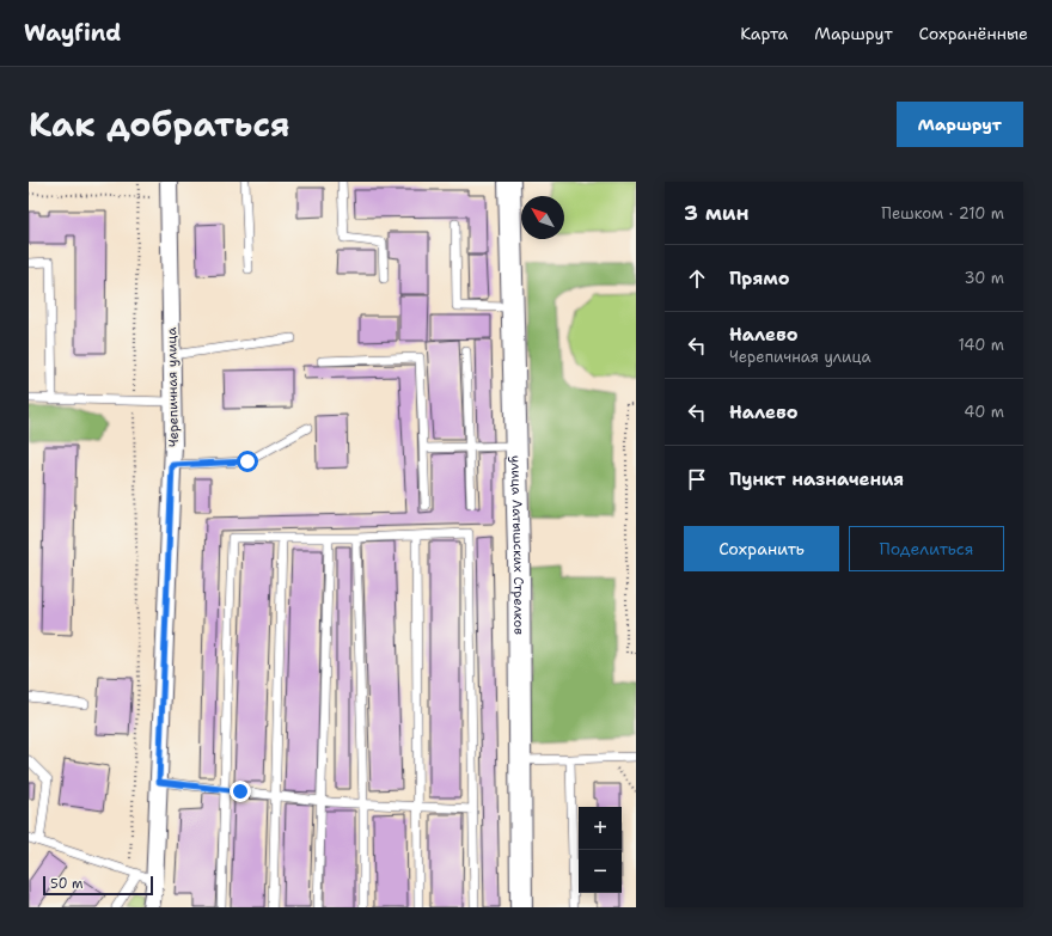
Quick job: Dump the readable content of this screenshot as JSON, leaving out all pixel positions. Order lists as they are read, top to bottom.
{
  "streets": {
    "street": ["Черепичная улица", "улица Латышских Стрелков"]
  },
  "scale_bar": "50 m",
  "north": "top left",
  "page": {
    "header": "Wayfind",
    "nav": ["Карта", "Маршрут", "Сохранённые"],
    "title": "Как добраться",
    "buttons": [
      "Маршрут",
      ["Сохранить", "Поделиться"]
    ],
    "heading": ["3 мин", "Пешком · 210 m"],
    "list": [
      ["Прямо", "30 m"],
      ["Налево", "Черепичная улица", "140 m"],
      ["Налево", "40 m"],
      "Пункт назначения"
    ],
    "map_buttons": ["+", "−"],
    "scale": "50 m"
  }
}
